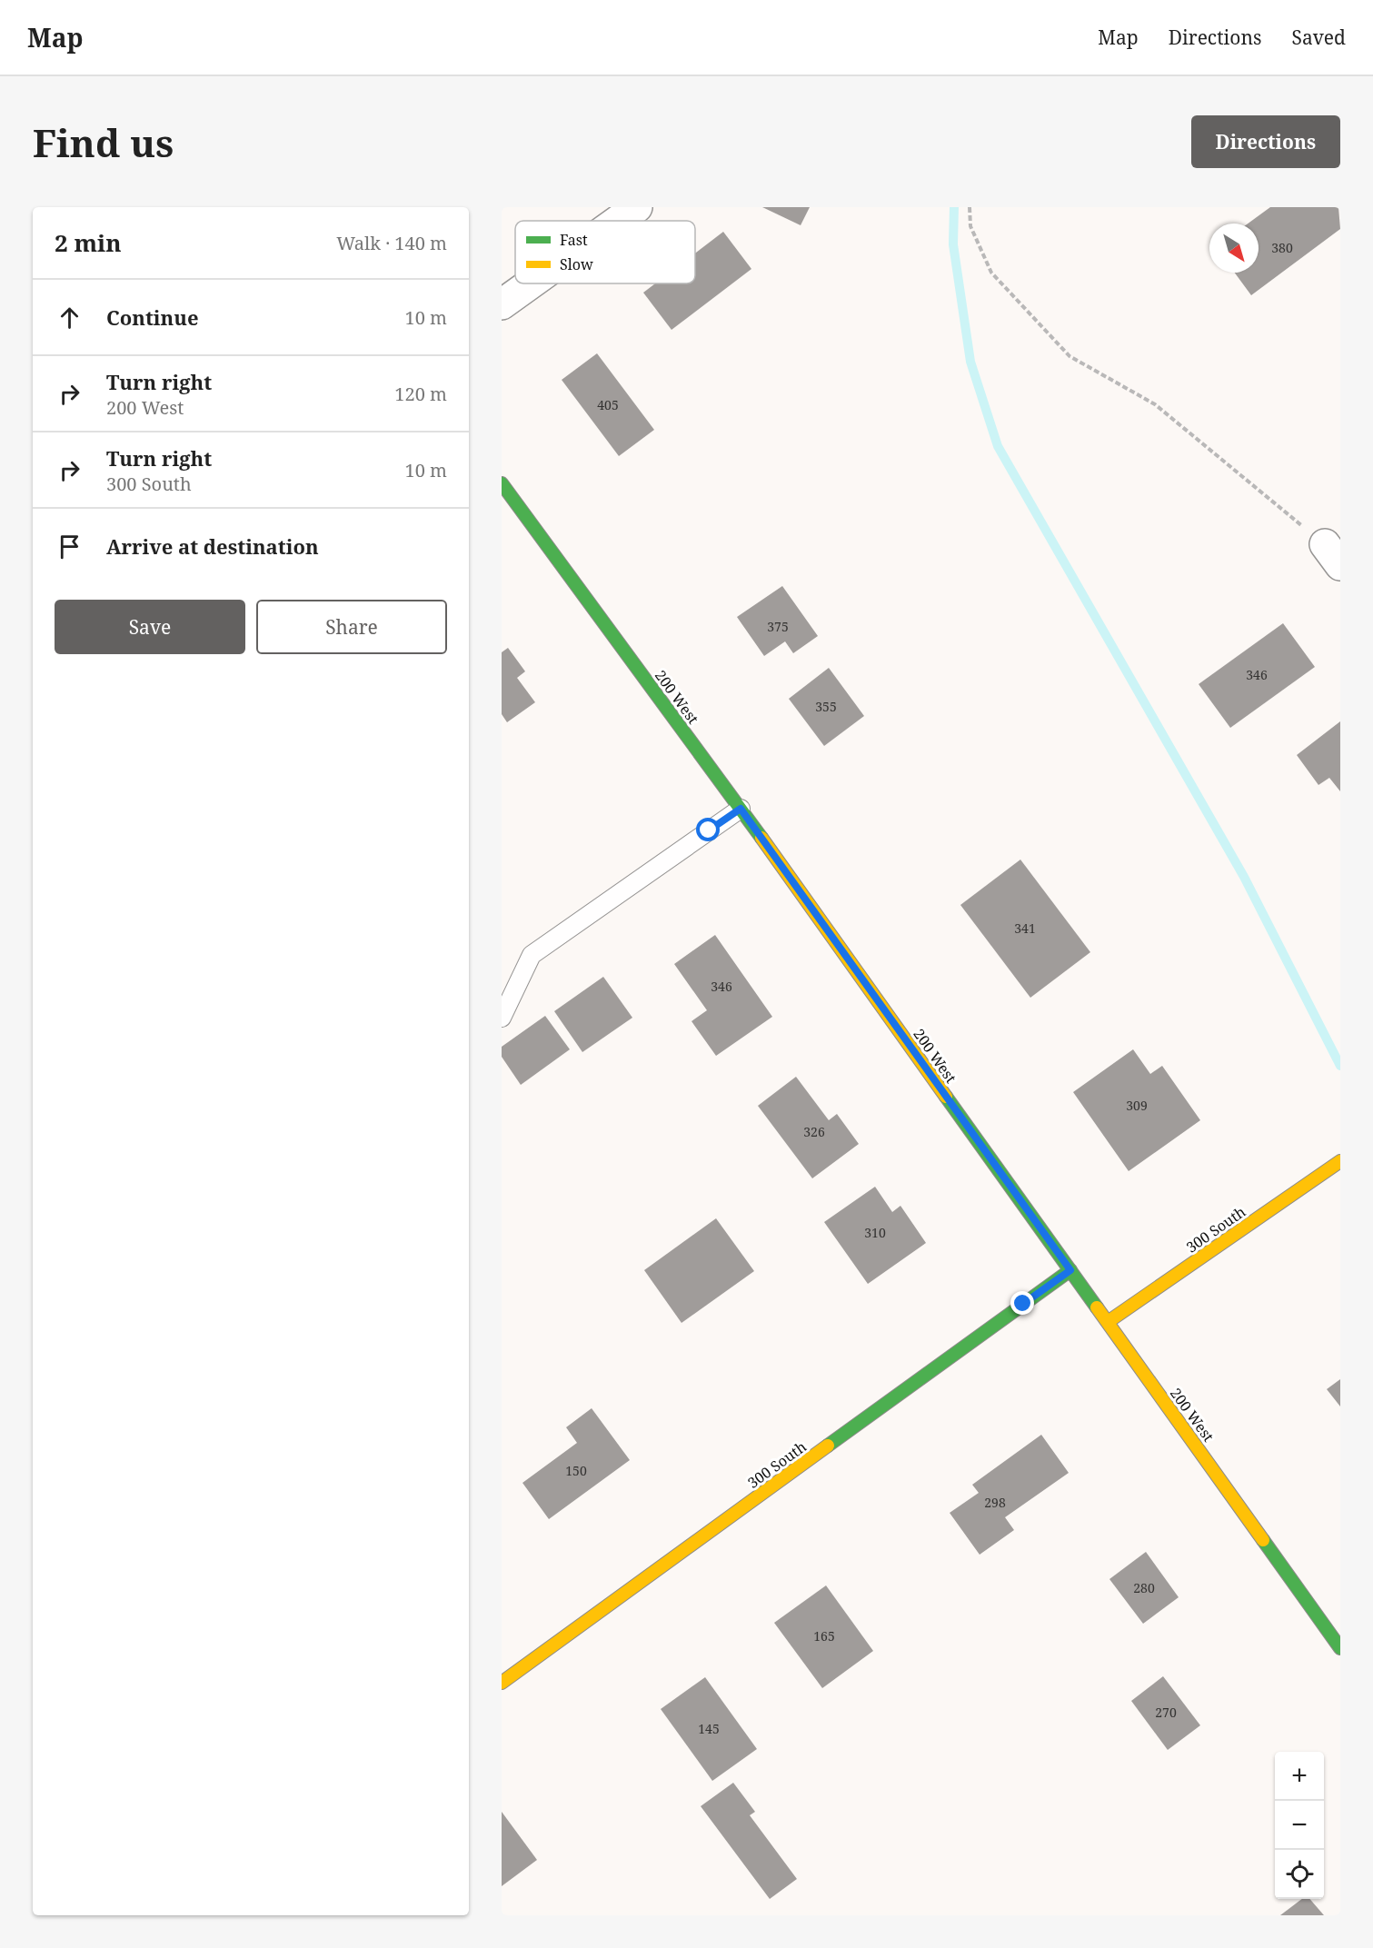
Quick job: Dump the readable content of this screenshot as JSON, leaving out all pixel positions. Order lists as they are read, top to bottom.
{
  "streets": {
    "street": ["200 West", "300 South"]
  },
  "crossings": [
    ["200 West", "300 South"]
  ],
  "house_numbers": [
    "380",
    "405",
    "375",
    "346",
    "355",
    "341",
    "346",
    "309",
    "326",
    "310",
    "150",
    "298",
    "280",
    "165",
    "270",
    "145"
  ],
  "legend": ["Fast", "Slow"],
  "north": "bottom right",
  "page": {
    "header": "Map",
    "nav": ["Map", "Directions", "Saved"],
    "buttons": [
      "Directions",
      ["Save", "Share"]
    ],
    "title": "Find us",
    "heading": ["2 min", "Walk · 140 m"],
    "list": [
      ["Continue", "10 m"],
      ["Turn right", "200 West", "120 m"],
      ["Turn right", "300 South", "10 m"],
      "Arrive at destination"
    ],
    "map_buttons": ["+", "−"]
  }
}
